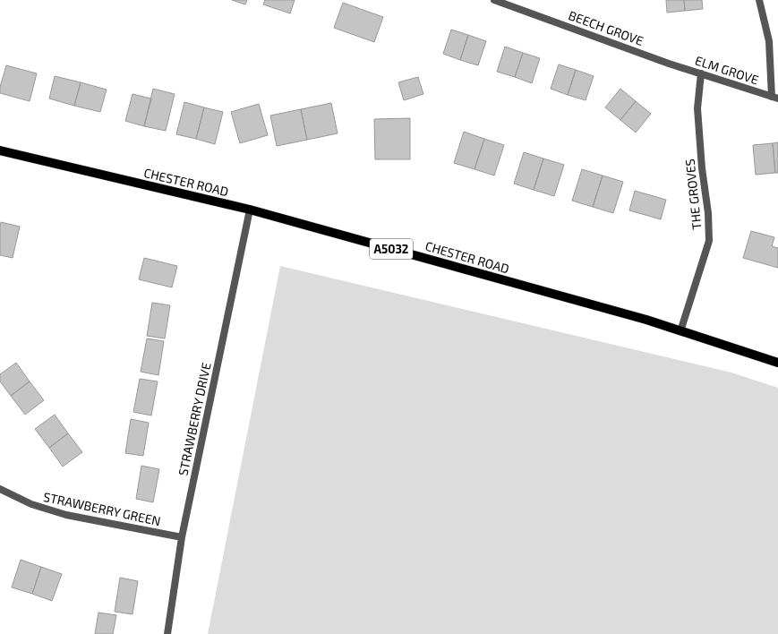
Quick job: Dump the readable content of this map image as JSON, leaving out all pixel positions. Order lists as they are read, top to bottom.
{
  "streets": {
    "main road": ["CHESTER ROAD", "A5032"],
    "street": [
      "BEECH GROVE",
      "ELM GROVE",
      "THE GROVES",
      "STRAWBERRY DRIVE",
      "STRAWBERRY GREEN"
    ]
  },
  "crossings": [
    ["BEECH GROVE", "ELM GROVE"],
    ["ELM GROVE", "THE GROVES"],
    ["CHESTER ROAD", "THE GROVES"],
    ["CHESTER ROAD", "STRAWBERRY DRIVE"],
    ["STRAWBERRY DRIVE", "STRAWBERRY GREEN"]
  ]
}
